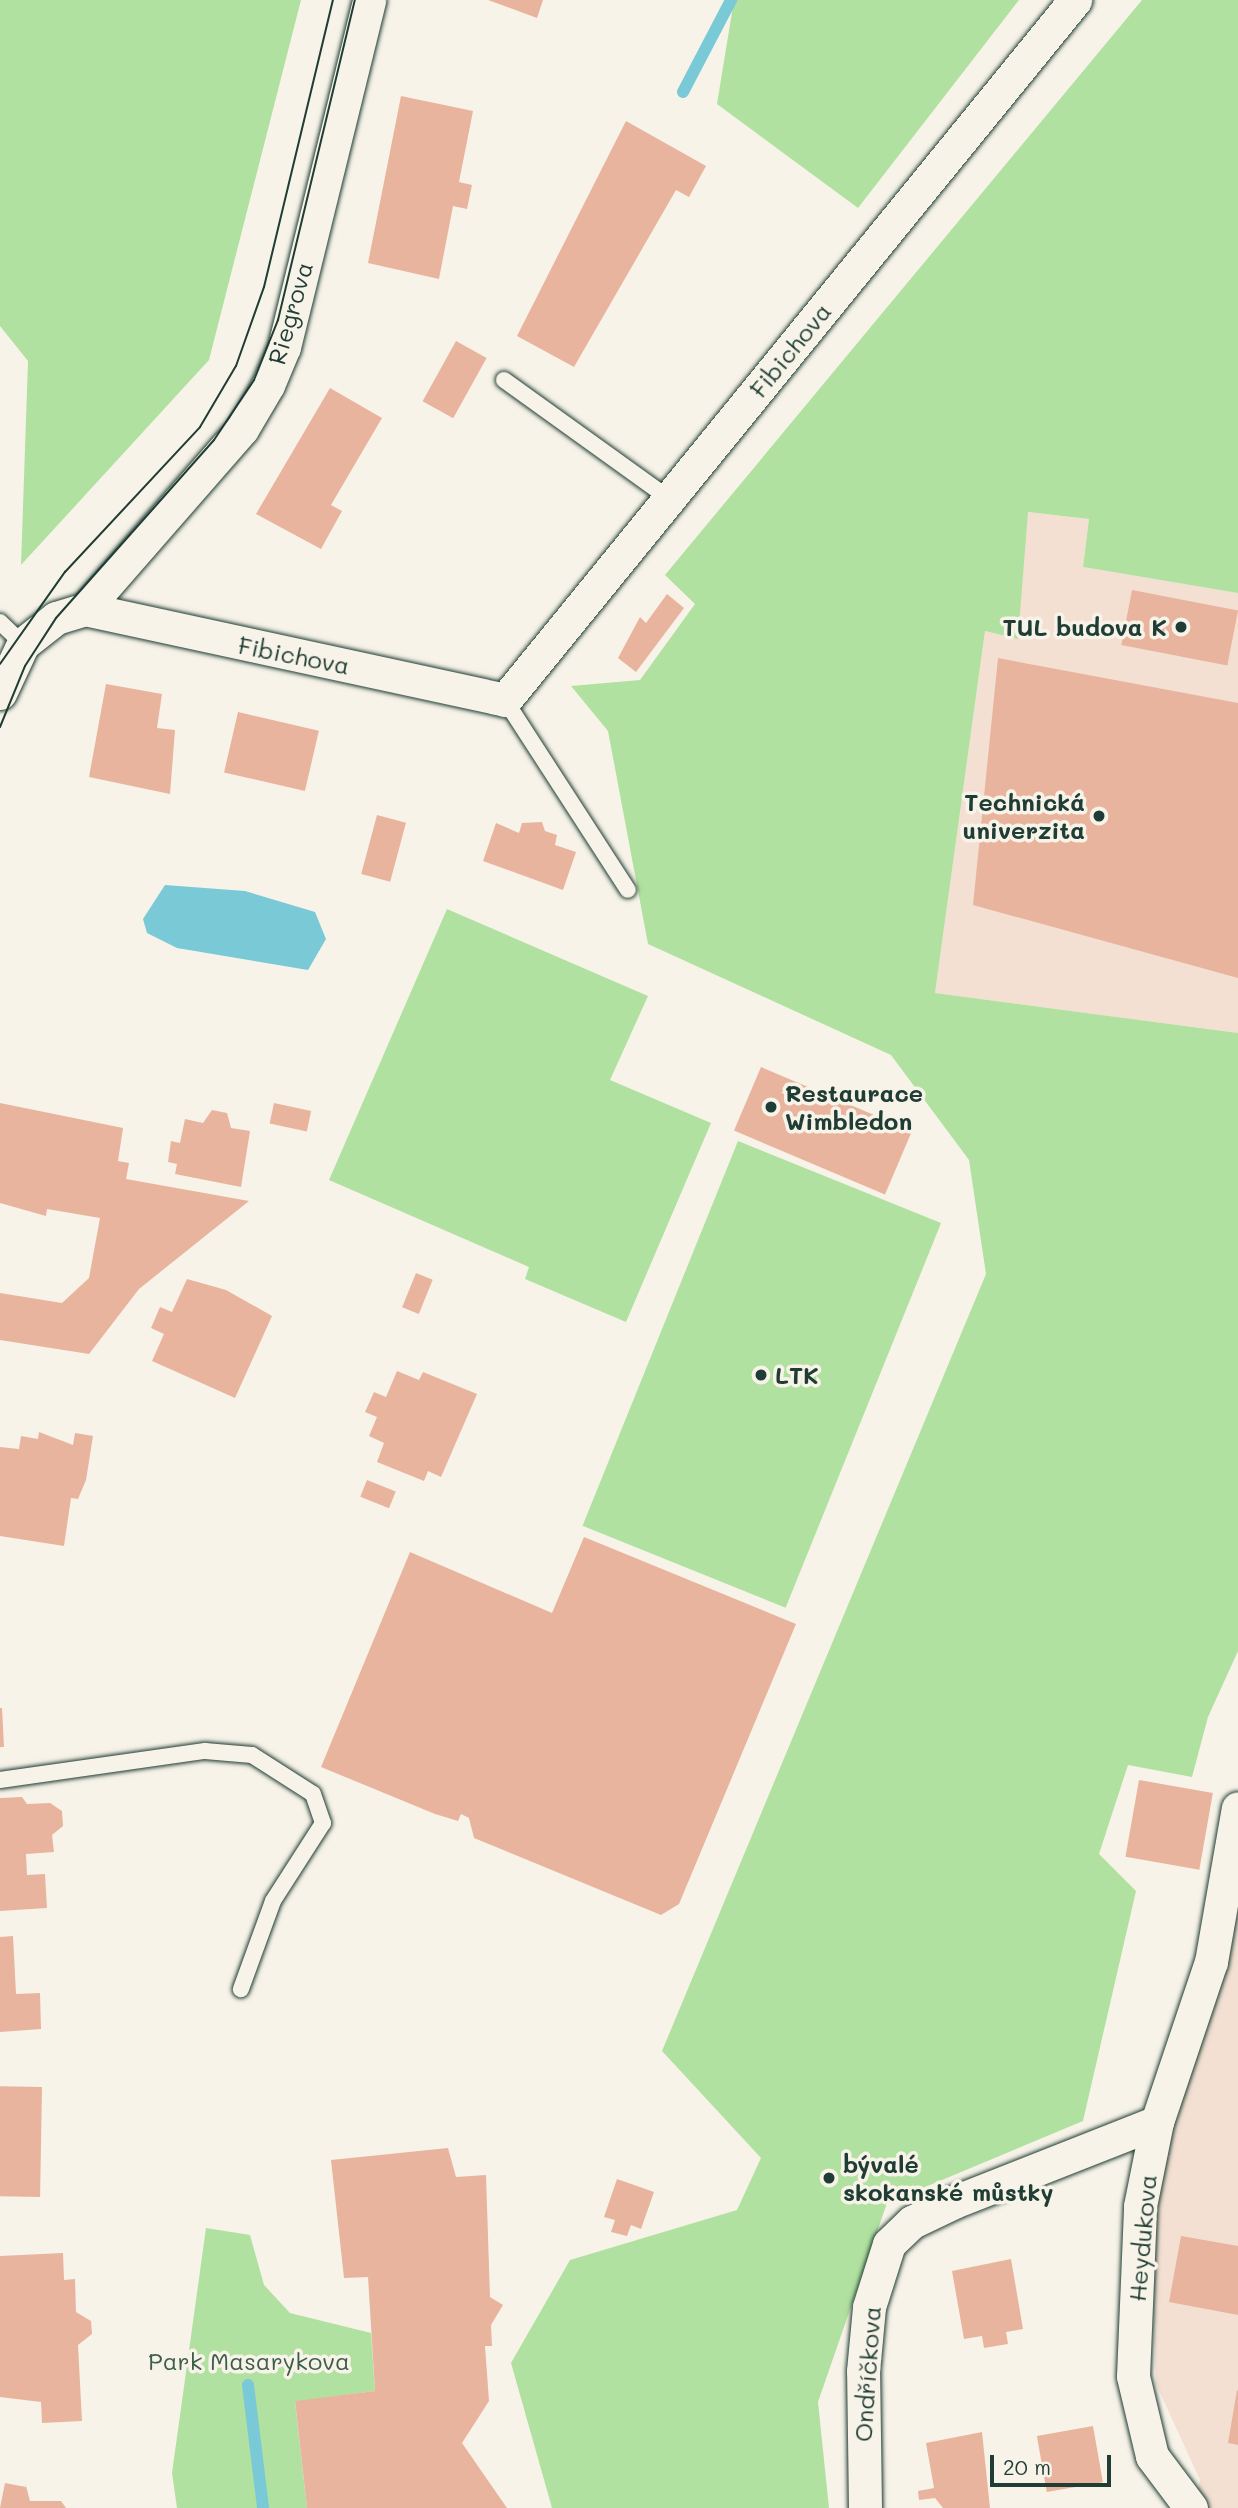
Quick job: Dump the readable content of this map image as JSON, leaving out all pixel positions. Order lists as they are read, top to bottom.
{
  "streets": {
    "street": [
      "Riegrova",
      "Fibichova",
      "Heydukova",
      "Ondříčkova"
    ]
  },
  "crossings": [
    ["Riegrova", "Fibichova"],
    ["Heydukova", "Ondříčkova"]
  ],
  "parks": ["Park Masarykova"],
  "places": [
    "TUL budova K",
    "Technická univerzita",
    "Restaurace Wimbledon",
    "LTK",
    "bývalé skokanské můstky"
  ],
  "scale_bar": "20 m"
}
